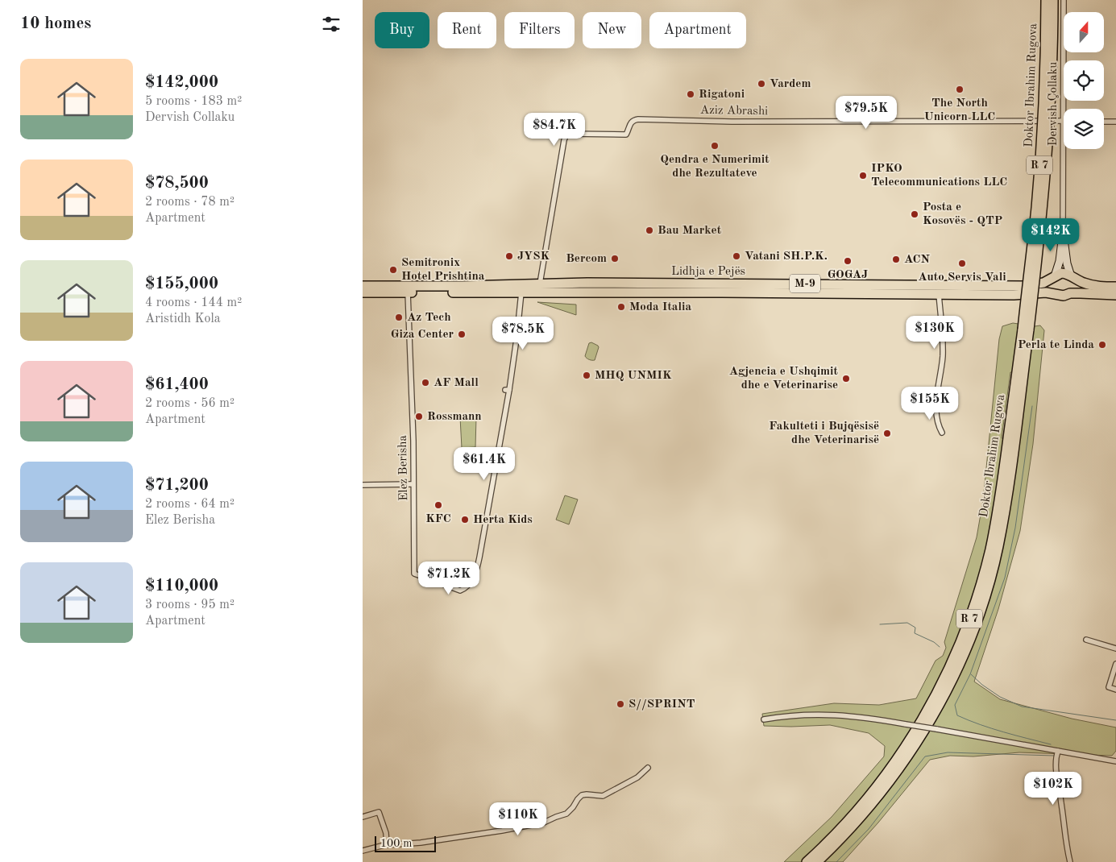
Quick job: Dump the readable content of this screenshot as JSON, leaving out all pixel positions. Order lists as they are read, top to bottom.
{
  "streets": {
    "highway": [
      "Doktor Ibrahim Rugova",
      "R 7",
      "Lidhja e Pejës",
      "M-9"
    ],
    "street": ["Dervish Çollaku", "Aziz Abrashi", "Elez Berisha"]
  },
  "crossings": [
    ["Dervish Çollaku", "Aziz Abrashi"],
    ["Aziz Abrashi", "Lidhja e Pejës"],
    ["Lidhja e Pejës", "Elez Berisha"]
  ],
  "places": [
    "Vardem",
    "The North Unicorn LLC",
    "Rigatoni",
    "Qendra e Numerimit dhe Rezultateve",
    "IPKO Telecommunications LLC",
    "Posta e Kosovës - QTP",
    "Bau Market",
    "JYSK",
    "Vatani SH.P.K.",
    "Bercom",
    "ACN",
    "GOGAJ",
    "Auto Servis Vali",
    "Semitronix Hotel Prishtina",
    "Moda Italia",
    "Az Tech",
    "Giza Center",
    "Perla te Linda",
    "MHQ UNMIK",
    "Agjencia e Ushqimit dhe e Veterinarise",
    "AF Mall",
    "Rossmann",
    "Fakulteti i Bujqësisë dhe Veterinarisë",
    "KFC",
    "Herta Kids",
    "S//SPRINT"
  ],
  "scale_bar": "100 m",
  "north": "top",
  "page": {
    "heading": "10 homes",
    "chip": [
      "Buy",
      "Rent",
      "Filters",
      "New",
      "Apartment"
    ],
    "list": [
      {
        "name": "$142,000",
        "note": "5 rooms · 183 m² · Dervish Collaku"
      },
      {
        "name": "$78,500",
        "note": "2 rooms · 78 m² · Apartment"
      },
      {
        "name": "$155,000",
        "note": "4 rooms · 144 m² · Aristidh Kola"
      },
      {
        "name": "$61,400",
        "note": "2 rooms · 56 m² · Apartment"
      },
      {
        "name": "$71,200",
        "note": "2 rooms · 64 m² · Elez Berisha"
      },
      {
        "name": "$110,000",
        "note": "3 rooms · 95 m² · Apartment"
      }
    ],
    "price": [
      "$79.5K",
      "$84.7K",
      "$142K",
      "$130K",
      "$78.5K",
      "$155K",
      "$61.4K",
      "$71.2K",
      "$102K",
      "$110K"
    ],
    "scale": "100 m"
  }
}
